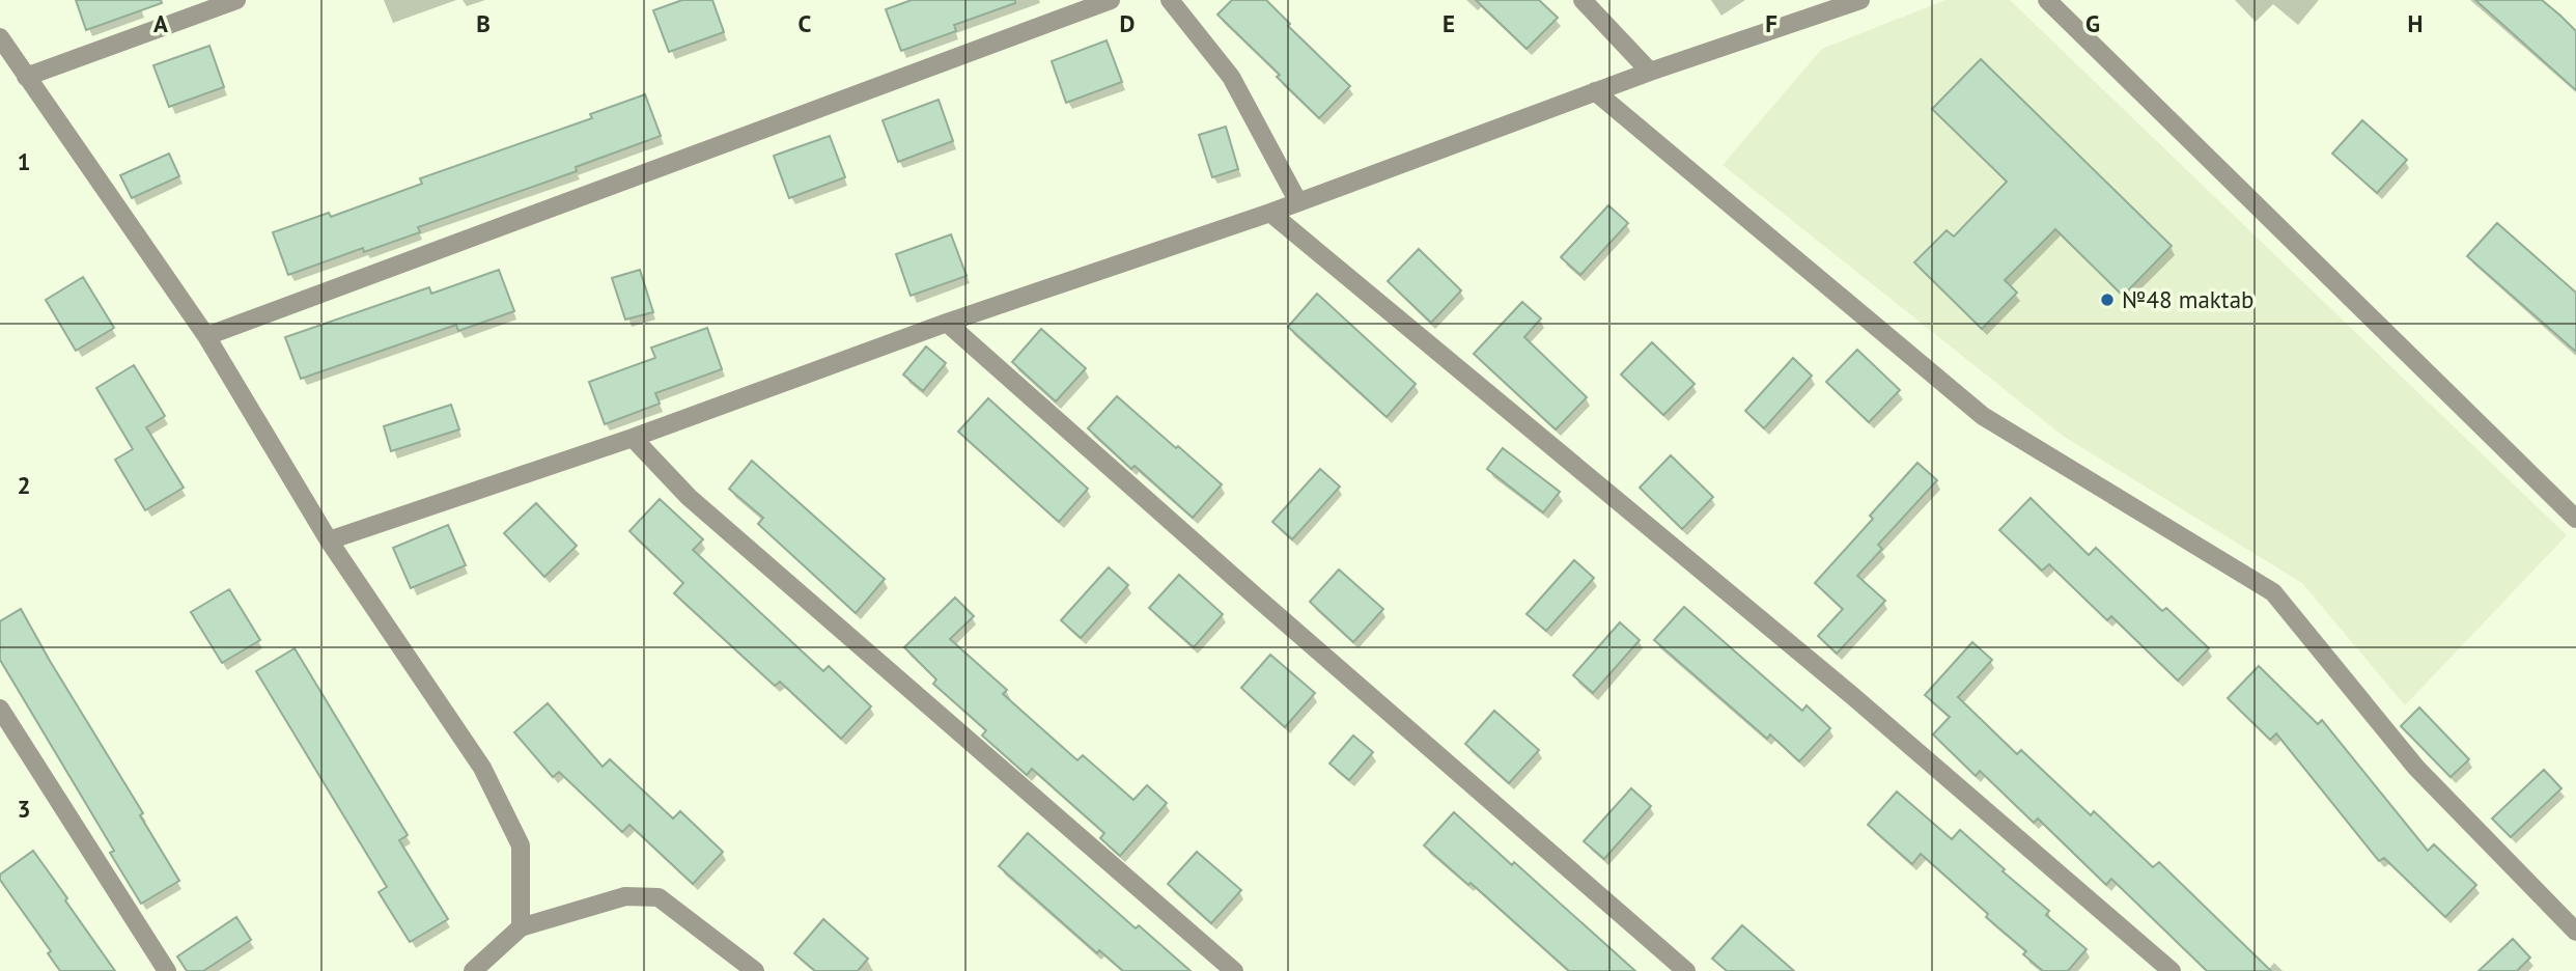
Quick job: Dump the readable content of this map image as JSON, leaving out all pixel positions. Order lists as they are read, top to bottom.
{
  "places": ["№48 maktab"],
  "grid": {
    "columns": [
      "A",
      "B",
      "C",
      "D",
      "E",
      "F",
      "G",
      "H"
    ],
    "rows": ["1", "2", "3"]
  }
}
